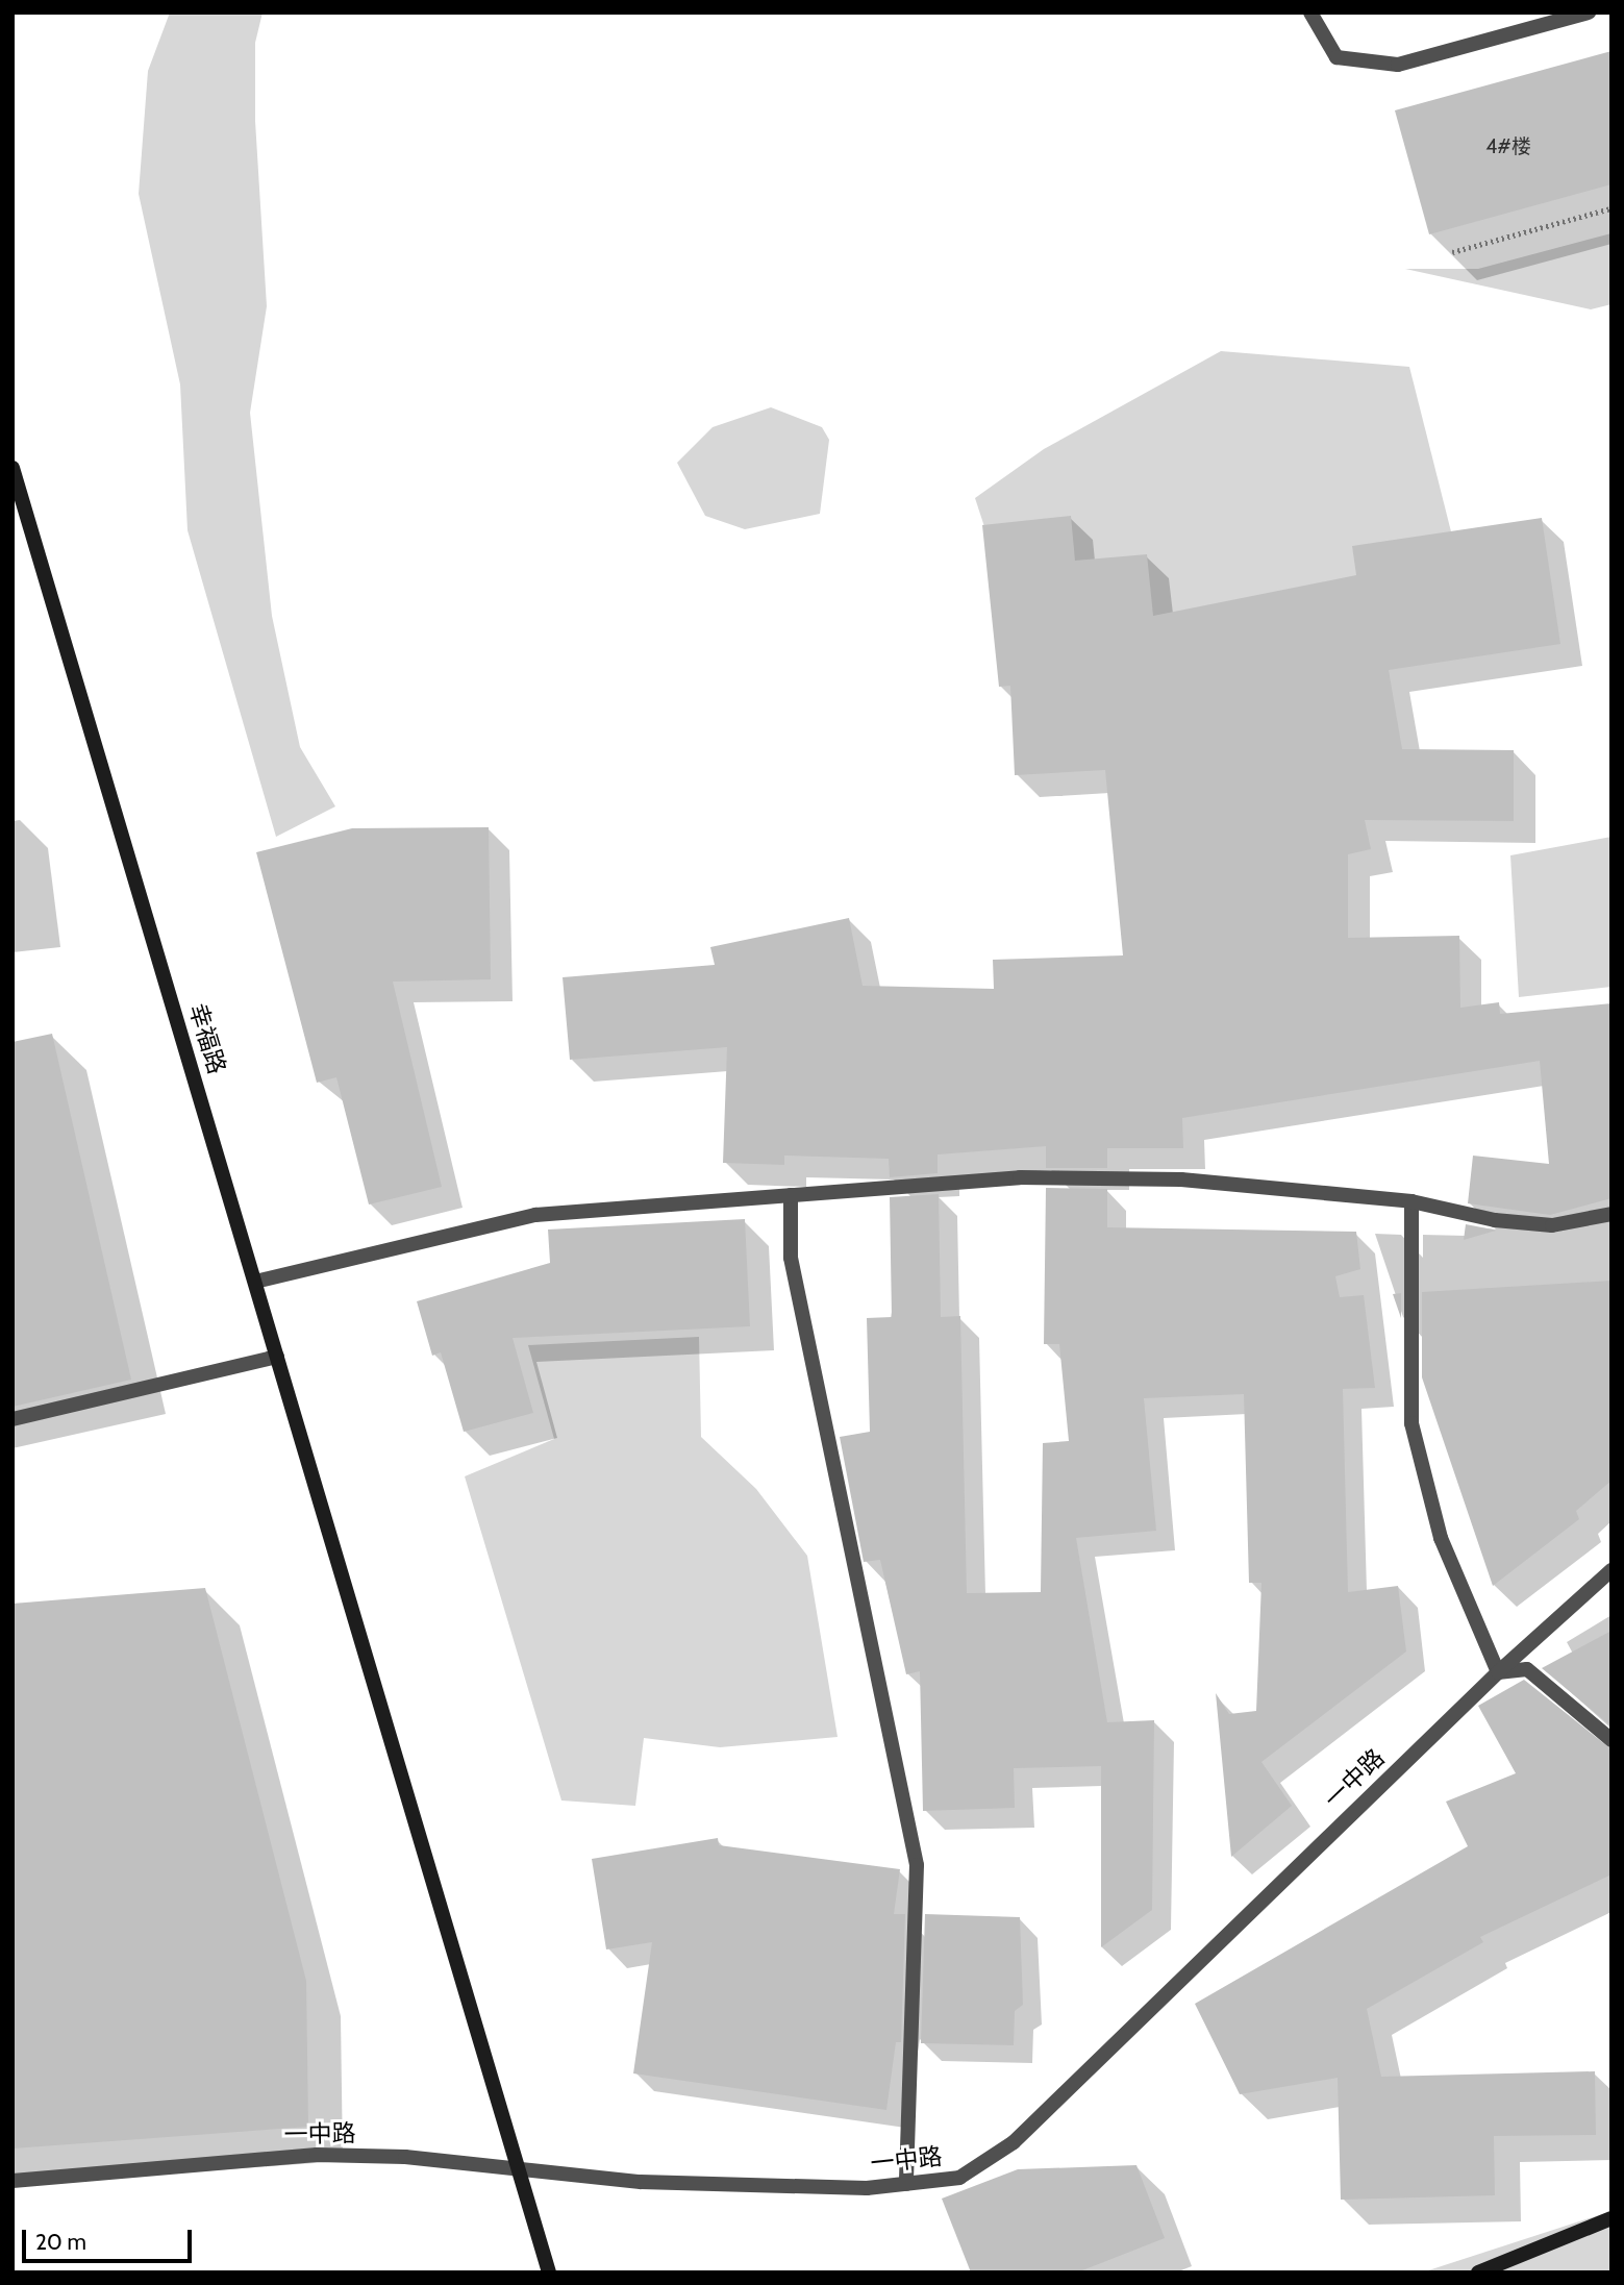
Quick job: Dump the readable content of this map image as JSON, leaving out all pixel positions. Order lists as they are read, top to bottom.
{
  "streets": {
    "main road": ["幸福路"],
    "street": ["一中路"]
  },
  "crossings": [
    ["幸福路", "一中路"]
  ],
  "house_numbers": ["4#楼"],
  "scale_bar": "20 m"
}
